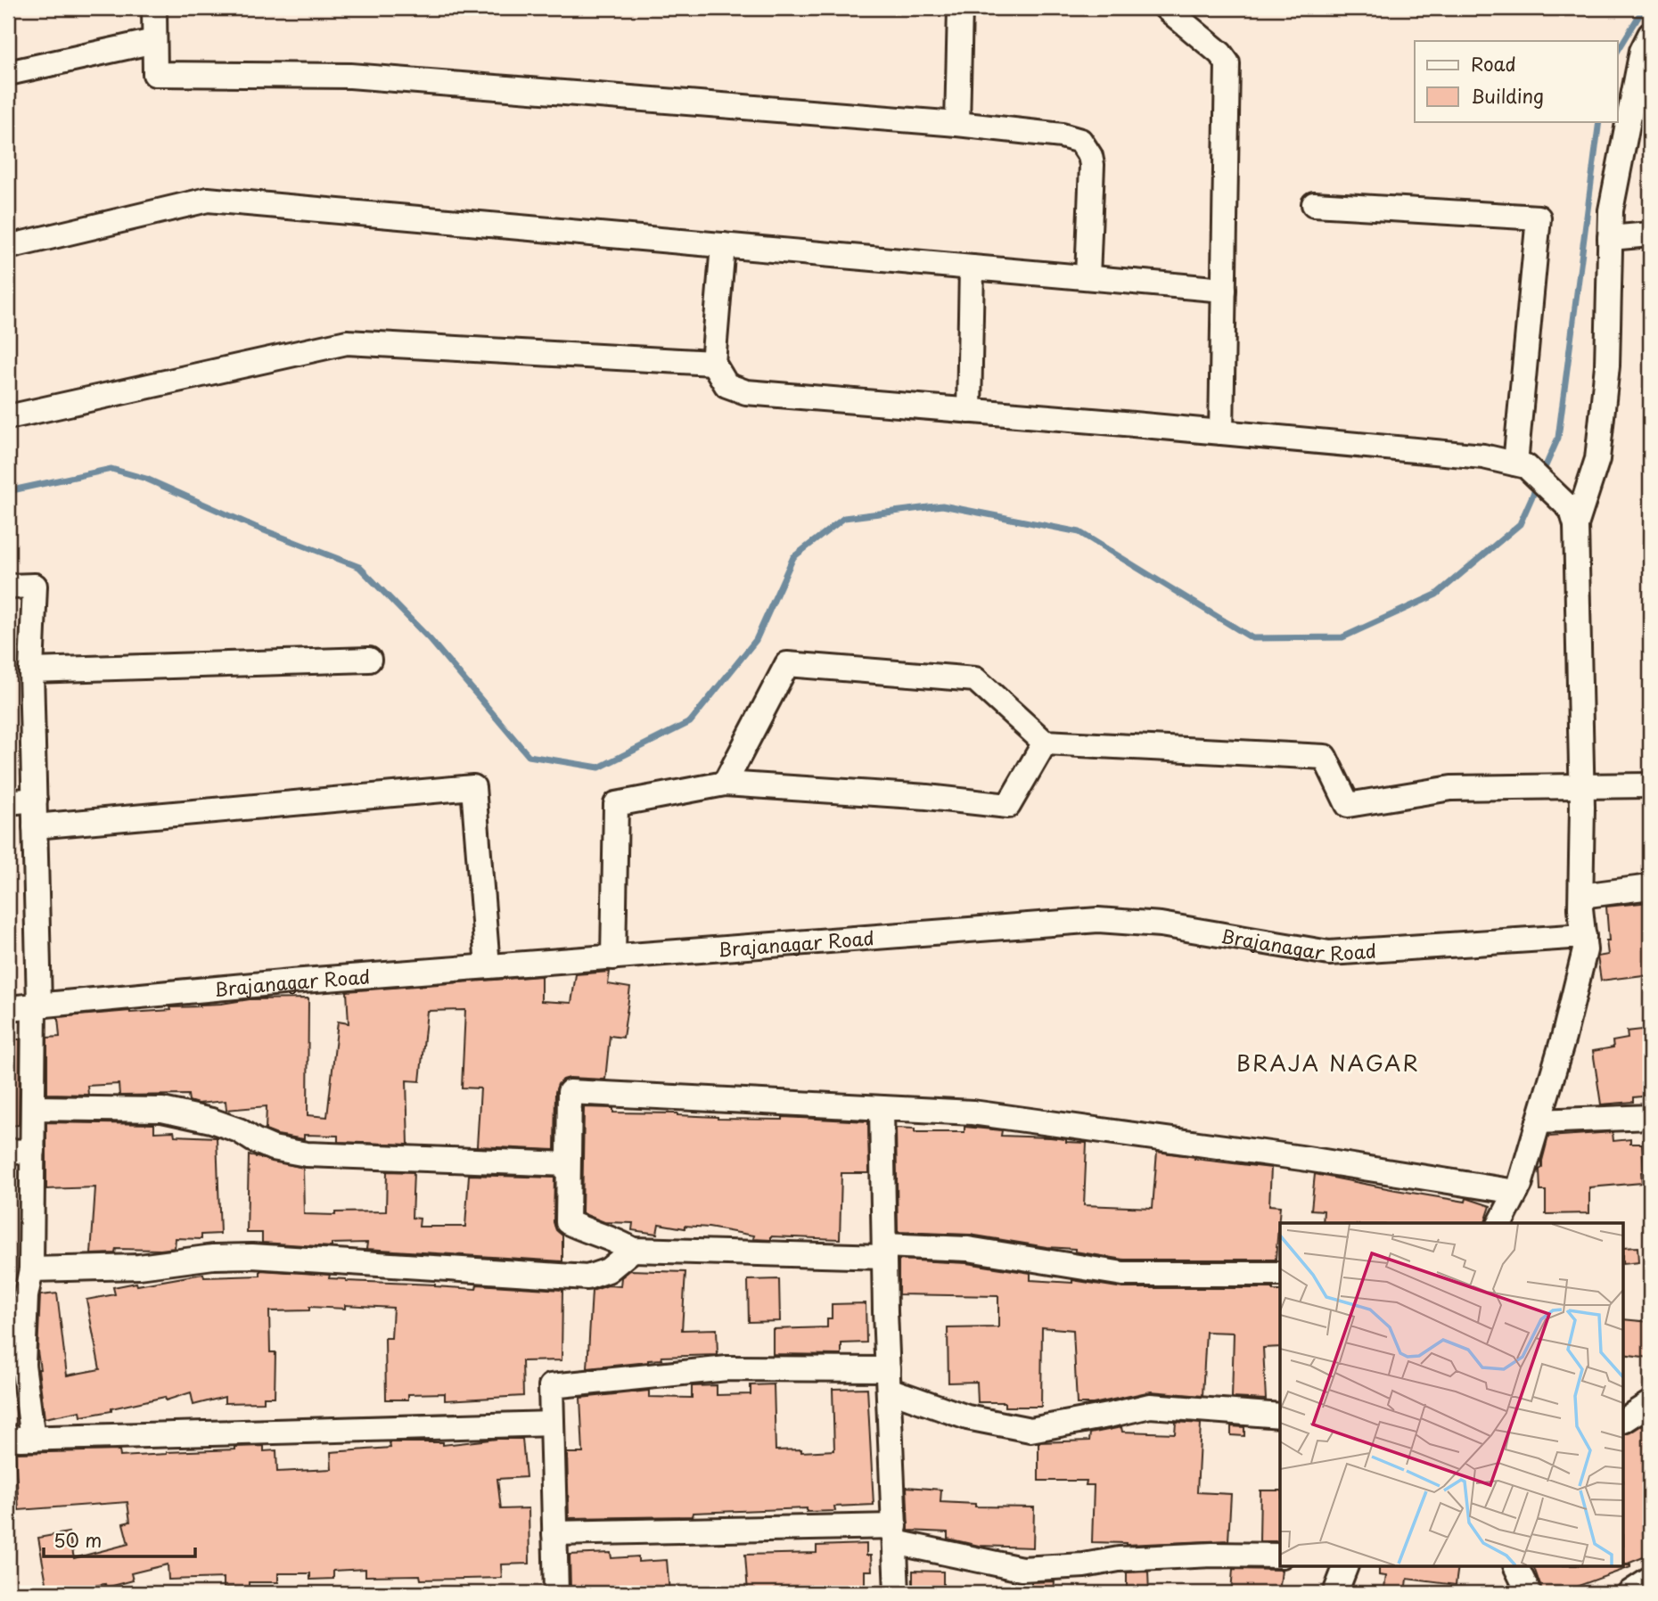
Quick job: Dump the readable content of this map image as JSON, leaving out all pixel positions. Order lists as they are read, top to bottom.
{
  "streets": {
    "street": ["Brajanagar Road"]
  },
  "districts": ["BRAJA NAGAR"],
  "legend": ["Road", "Building"],
  "scale_bar": "50 m"
}
